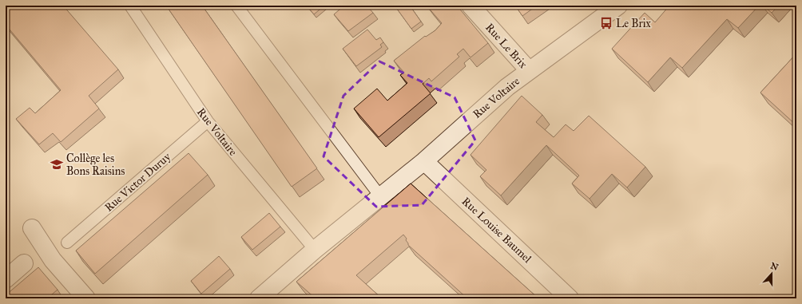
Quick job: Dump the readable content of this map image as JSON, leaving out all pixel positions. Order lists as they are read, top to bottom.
{
  "streets": {
    "street": ["Rue Le Brix", "Rue Voltaire", "Rue Louise Baumel"],
    "lane": ["Rue Victor Duruy"]
  },
  "crossings": [
    ["Rue Le Brix", "Rue Voltaire"],
    ["Rue Voltaire", "Rue Victor Duruy"],
    ["Rue Voltaire", "Rue Louise Baumel"]
  ],
  "places": {
    "bus stop": ["Le Brix"],
    "school or university": ["Collège les Bons Raisins"]
  },
  "north": "top"
}
